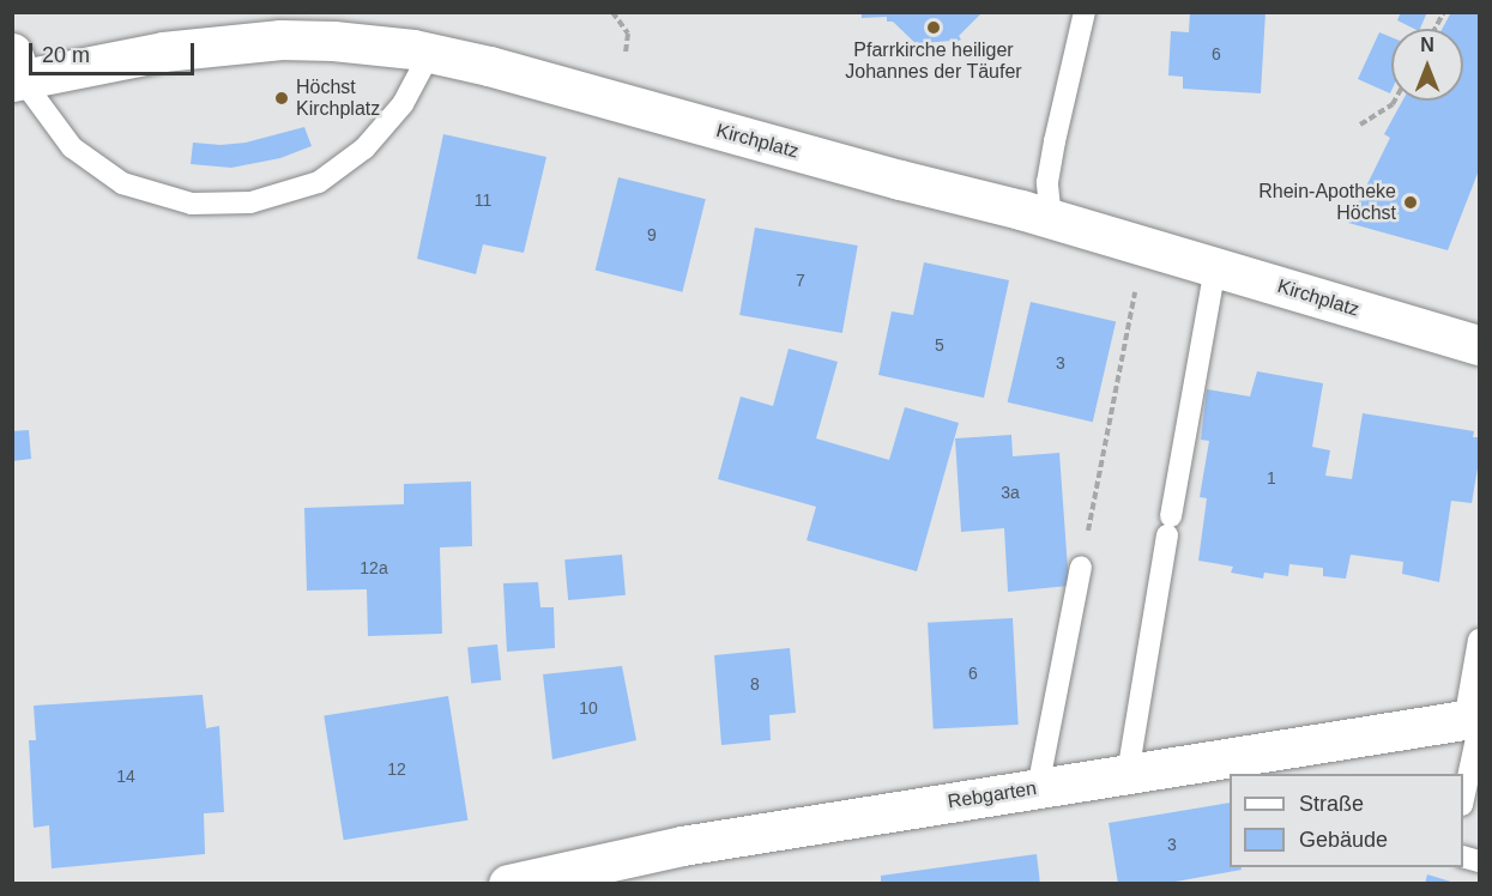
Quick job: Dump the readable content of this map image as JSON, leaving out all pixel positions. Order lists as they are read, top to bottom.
{
  "streets": {
    "main road": ["Kirchplatz", "Rebgarten"]
  },
  "places": ["Pfarrkirche heiliger Johannes der Täufer", "Höchst Kirchplatz", "Rhein-Apotheke Höchst"],
  "house_numbers": [
    "6",
    "11",
    "9",
    "7",
    "5",
    "3",
    "1",
    "3a",
    "12a",
    "6",
    "8",
    "10",
    "12",
    "14",
    "3"
  ],
  "legend": ["Straße", "Gebäude"],
  "scale_bar": "20 m",
  "north": "top"
}
